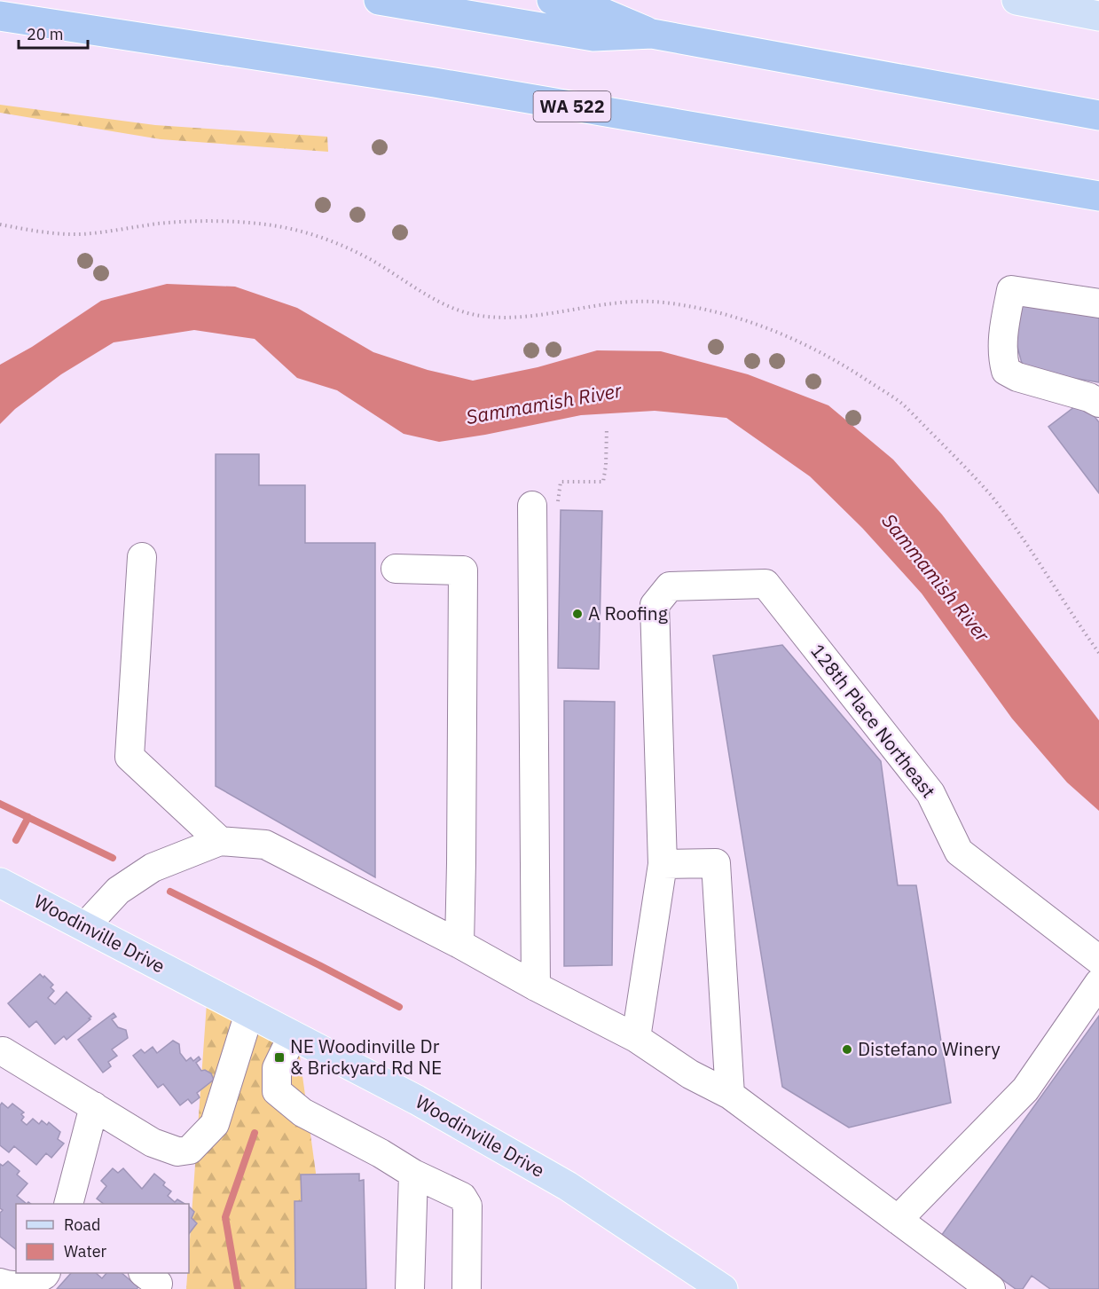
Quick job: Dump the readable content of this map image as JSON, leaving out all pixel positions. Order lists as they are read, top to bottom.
{
  "streets": {
    "highway": ["WA 522"],
    "main road": ["Woodinville Drive"],
    "lane": ["128th Place Northeast"]
  },
  "water": ["Sammamish River"],
  "places": {
    "other": ["A Roofing", "Distefano Winery"],
    "transit": ["NE Woodinville Dr & Brickyard Rd NE"]
  },
  "legend": ["Road", "Water"],
  "scale_bar": "20 m"
}
